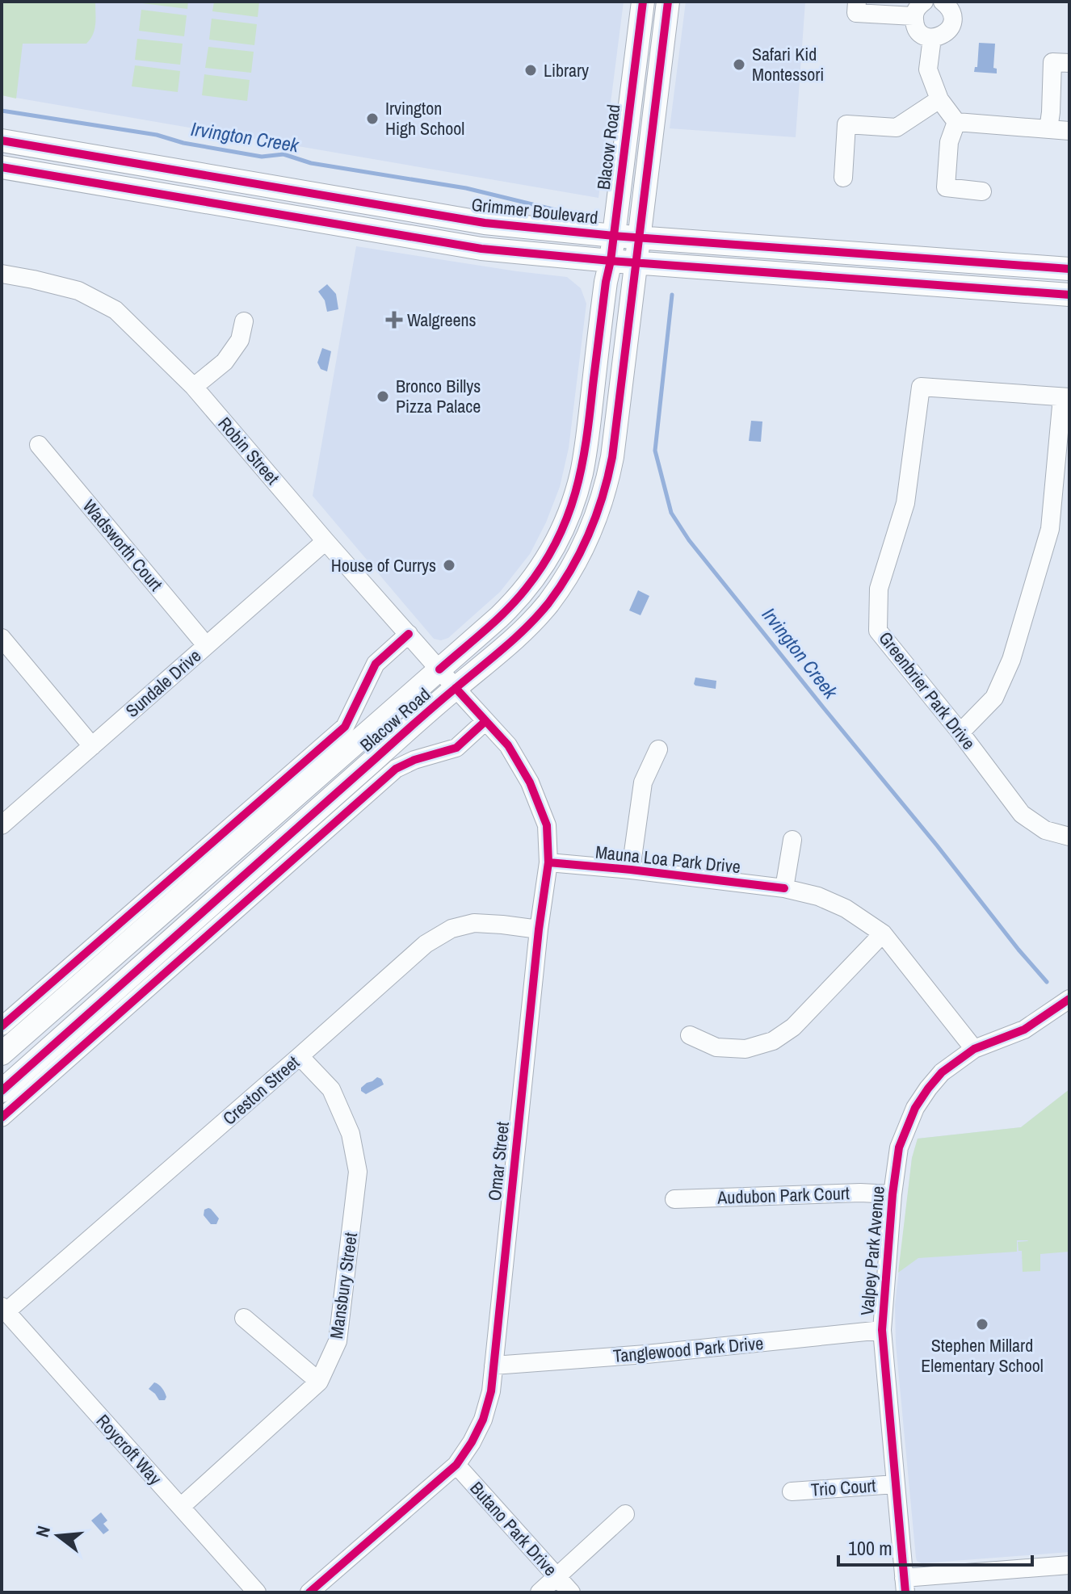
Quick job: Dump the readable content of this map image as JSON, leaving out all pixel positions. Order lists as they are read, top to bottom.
{
  "streets": {
    "main road": ["Blacow Road", "Grimmer Boulevard"],
    "street": [
      "Robin Street",
      "Wadsworth Court",
      "Sundale Drive",
      "Greenbrier Park Drive",
      "Mauna Loa Park Drive",
      "Creston Street",
      "Omar Street",
      "Audubon Park Court",
      "Valpey Park Avenue",
      "Mansbury Street",
      "Tanglewood Park Drive",
      "Roycroft Way",
      "Trio Court",
      "Butano Park Drive"
    ]
  },
  "crossings": [
    ["Blacow Road", "Grimmer Boulevard"],
    ["Blacow Road", "Robin Street"],
    ["Blacow Road", "Omar Street"],
    ["Robin Street", "Sundale Drive"],
    ["Robin Street", "Omar Street"],
    ["Wadsworth Court", "Sundale Drive"],
    ["Mauna Loa Park Drive", "Omar Street"],
    ["Mauna Loa Park Drive", "Valpey Park Avenue"],
    ["Creston Street", "Omar Street"],
    ["Creston Street", "Mansbury Street"],
    ["Creston Street", "Roycroft Way"],
    ["Omar Street", "Tanglewood Park Drive"],
    ["Omar Street", "Butano Park Drive"],
    ["Audubon Park Court", "Valpey Park Avenue"],
    ["Valpey Park Avenue", "Tanglewood Park Drive"],
    ["Valpey Park Avenue", "Trio Court"],
    ["Mansbury Street", "Roycroft Way"]
  ],
  "water": ["Irvington Creek"],
  "places": {
    "other": [
      "Safari Kid Montessori",
      "Library",
      "Irvington High School",
      "Bronco Billys Pizza Palace",
      "House of Currys",
      "Stephen Millard Elementary School"
    ],
    "health": ["Walgreens"]
  },
  "scale_bar": "100 m",
  "north": "left"
}
